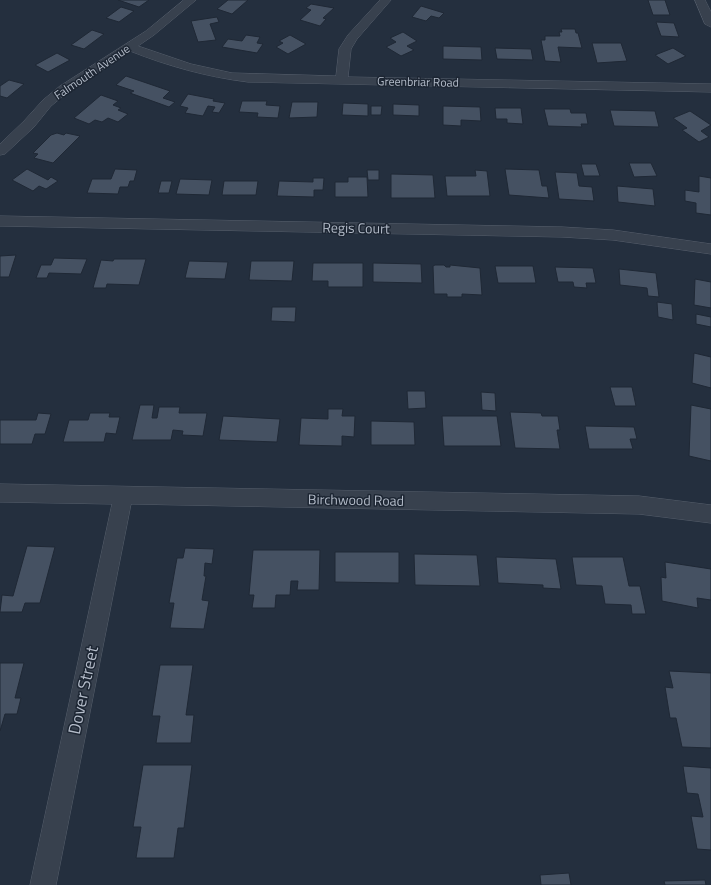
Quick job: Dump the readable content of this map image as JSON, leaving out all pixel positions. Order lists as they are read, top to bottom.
{
  "streets": {
    "street": [
      "Falmouth Avenue",
      "Greenbriar Road",
      "Regis Court",
      "Birchwood Road",
      "Dover Street"
    ]
  },
  "crossings": [
    ["Falmouth Avenue", "Greenbriar Road"],
    ["Birchwood Road", "Dover Street"]
  ]
}
